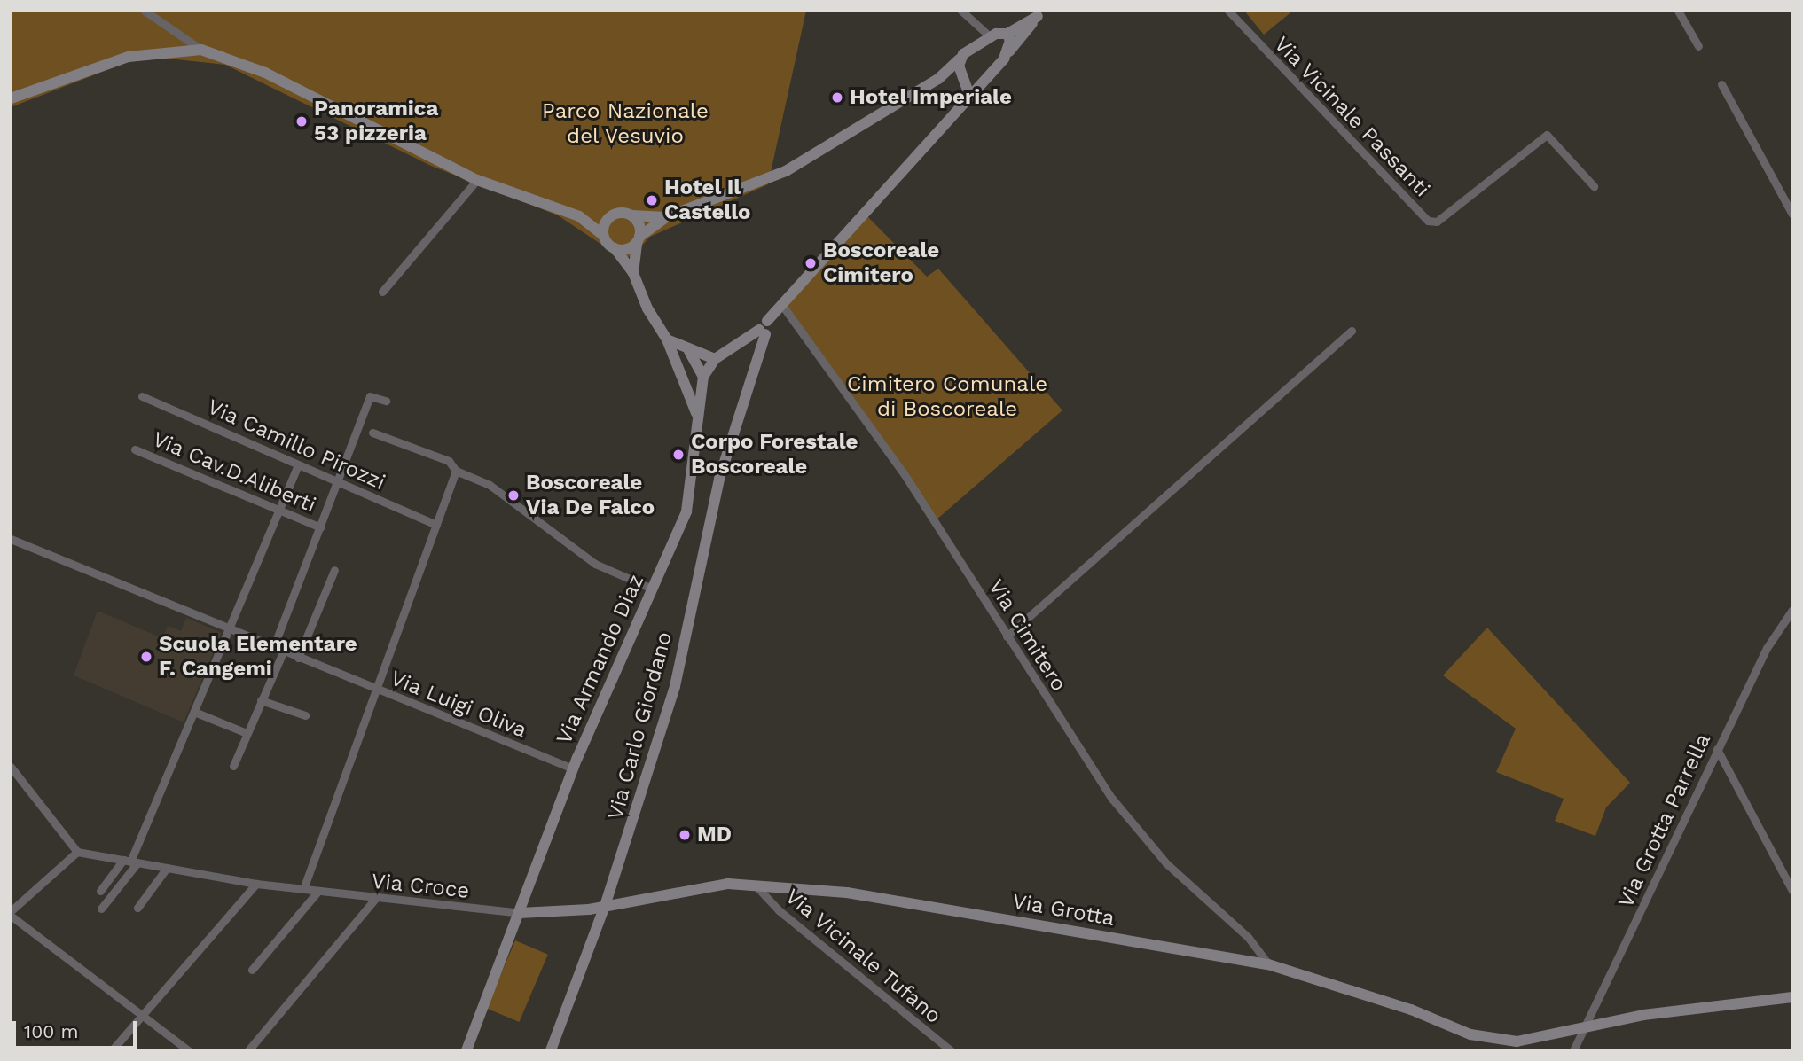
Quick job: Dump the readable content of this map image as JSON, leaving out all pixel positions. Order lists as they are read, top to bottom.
{
  "streets": {
    "street": [
      "Via Vicinale Passanti",
      "Via Camillo Pirozzi",
      "Via Cav.D.Aliberti",
      "Via Cimitero",
      "Via Armando Diaz",
      "Via Luigi Oliva",
      "Via Carlo Giordano",
      "Via Grotta Parrella",
      "Via Croce",
      "Via Grotta",
      "Via Vicinale Tufano"
    ]
  },
  "crossings": [
    ["Via Cimitero", "Via Grotta"],
    ["Via Armando Diaz", "Via Luigi Oliva"],
    ["Via Armando Diaz", "Via Croce"],
    ["Via Armando Diaz", "Via Grotta"],
    ["Via Carlo Giordano", "Via Grotta"],
    ["Via Grotta Parrella", "Via Grotta"],
    ["Via Croce", "Via Grotta"],
    ["Via Grotta", "Via Vicinale Tufano"]
  ],
  "parks": ["Parco Nazionale del Vesuvio", "Cimitero Comunale di Boscoreale"],
  "places": [
    "Hotel Imperiale",
    "Panoramica 53 pizzeria",
    "Hotel Il Castello",
    "Boscoreale Cimitero",
    "Corpo Forestale Boscoreale",
    "Boscoreale Via De Falco",
    "Scuola Elementare F. Cangemi",
    "MD"
  ],
  "scale_bar": "100 m"
}
